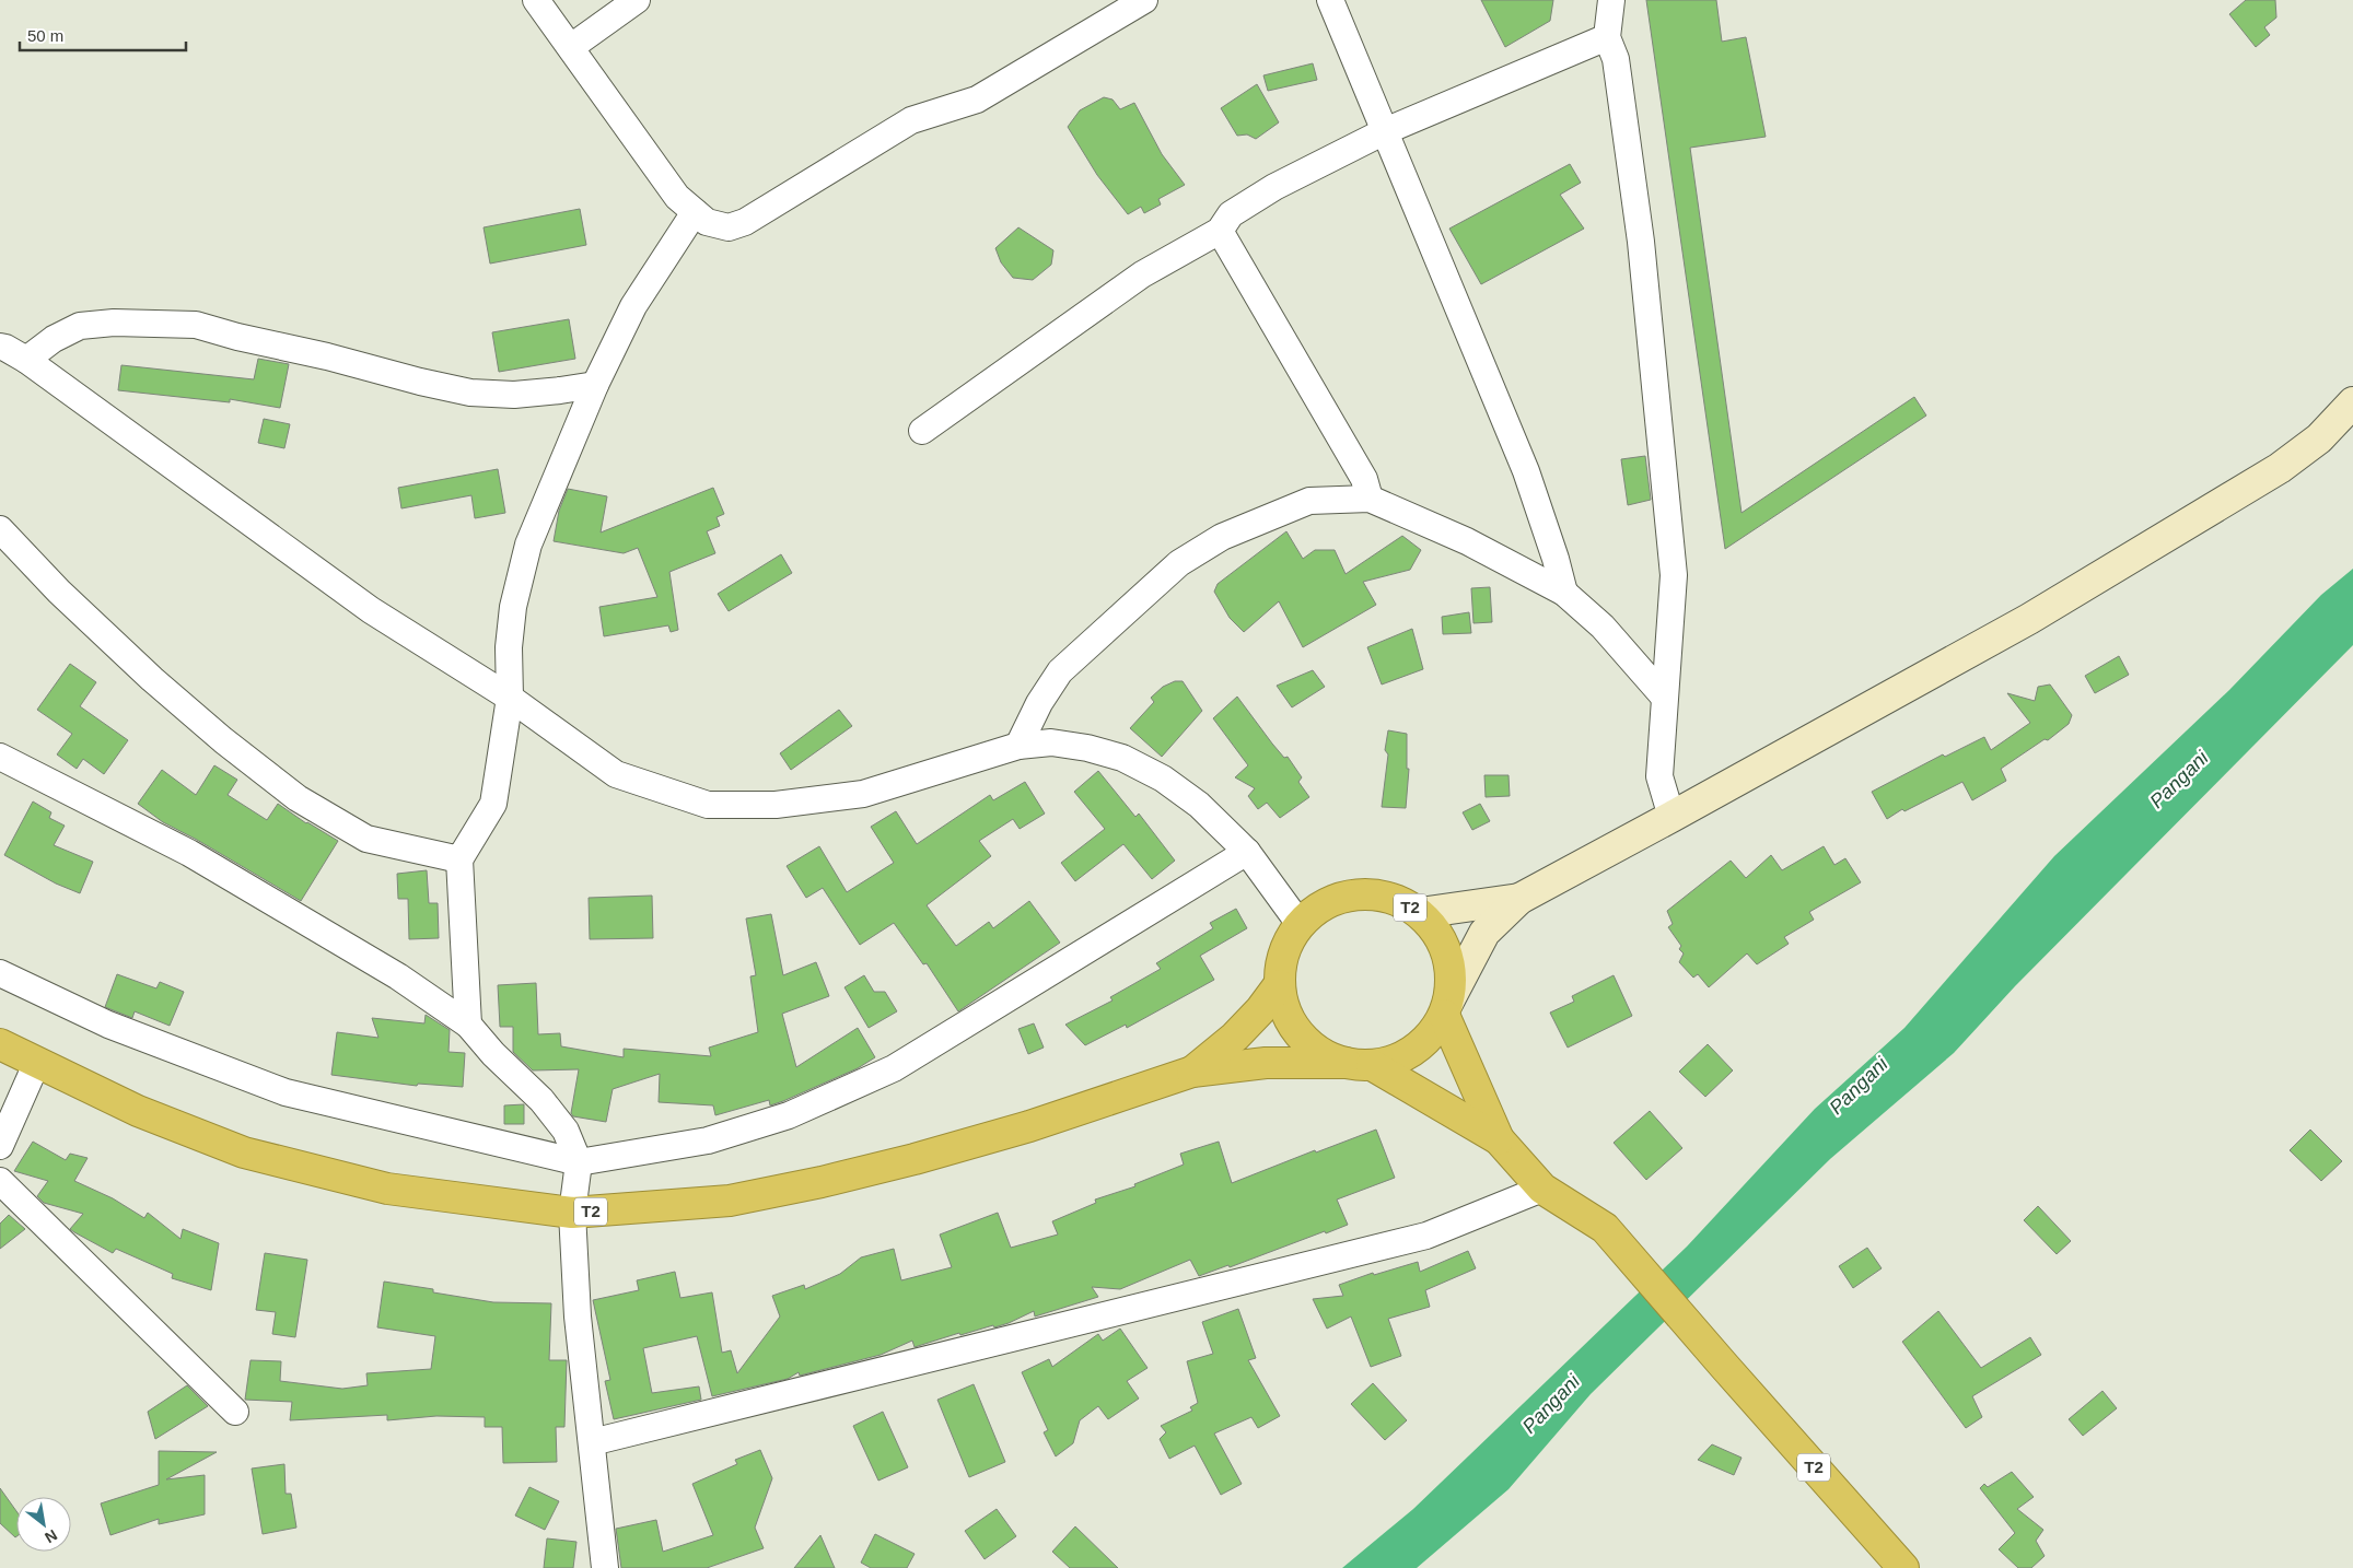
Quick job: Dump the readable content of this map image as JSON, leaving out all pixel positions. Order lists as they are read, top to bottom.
{
  "streets": {
    "highway": ["T2"]
  },
  "water": ["Pangani"],
  "scale_bar": "50 m",
  "north": "bottom right"
}
